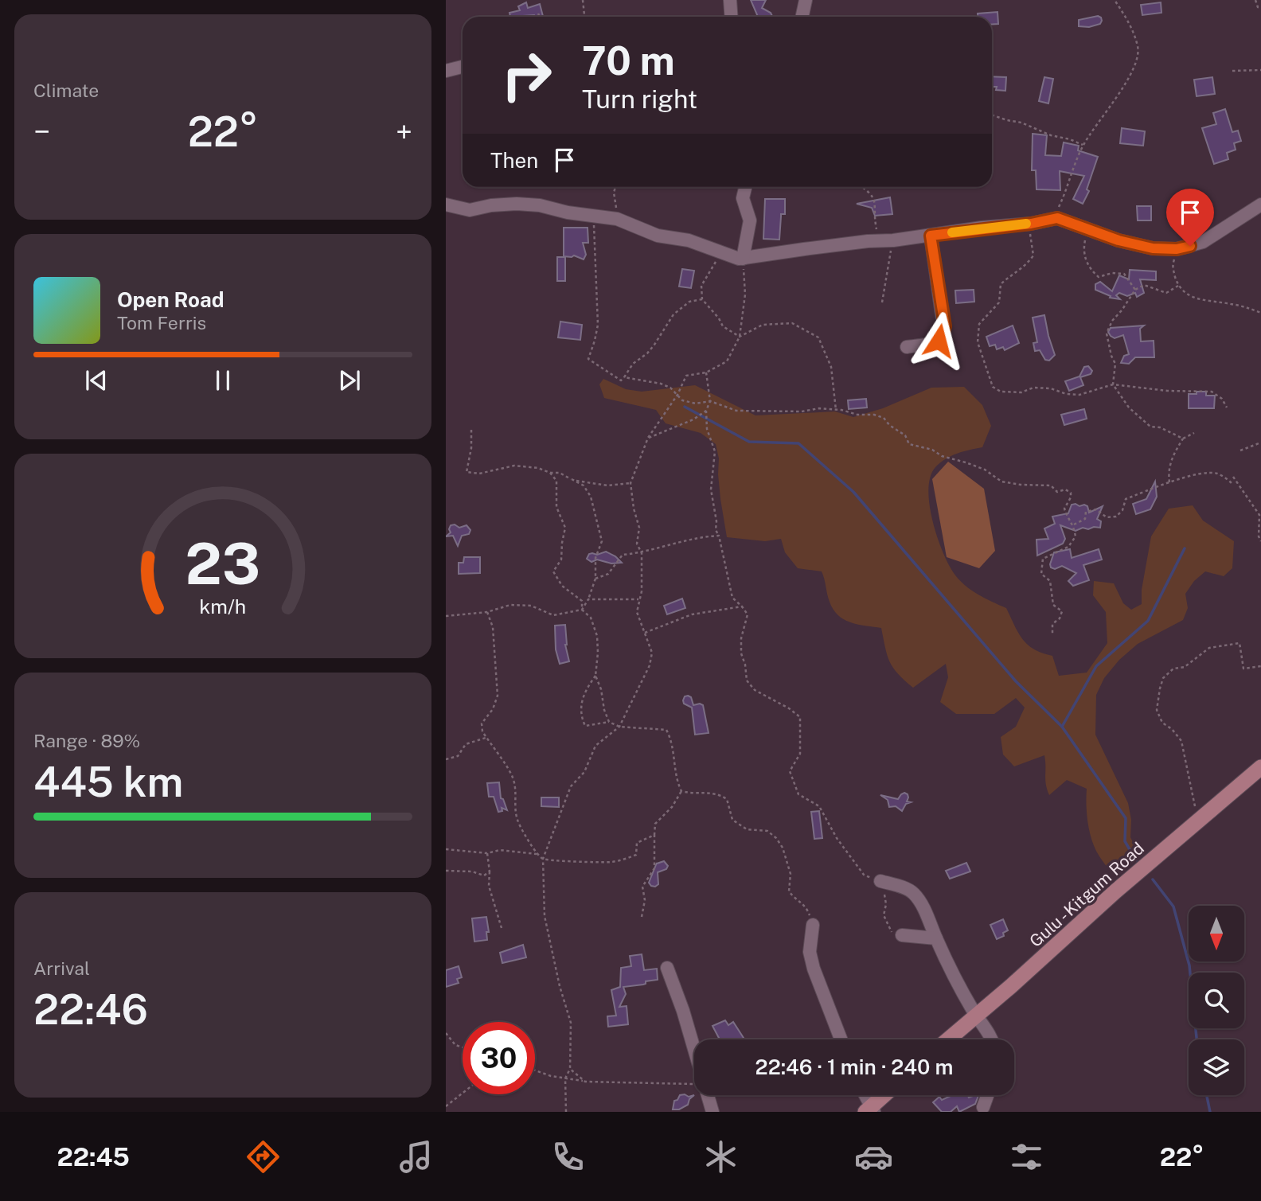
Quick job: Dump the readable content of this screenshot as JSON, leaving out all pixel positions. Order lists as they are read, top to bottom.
{
  "streets": {
    "main road": ["Gulu - Kitgum Road"]
  },
  "north": "bottom",
  "page": {
    "tile": [
      "Climate",
      ["Range · 89%", "445 km"],
      ["Arrival", "22:46"]
    ],
    "turn": ["70 m", "Turn right"],
    "heat": ["−", "22°", "+"],
    "then": "Then",
    "song": ["Open Road", "Tom Ferris"],
    "limit": "30",
    "trip": "22:46 · 1 min · 240 m",
    "tabs": ["22:45", "22°"],
    "gauge": ["23", "km/h"]
  }
}
